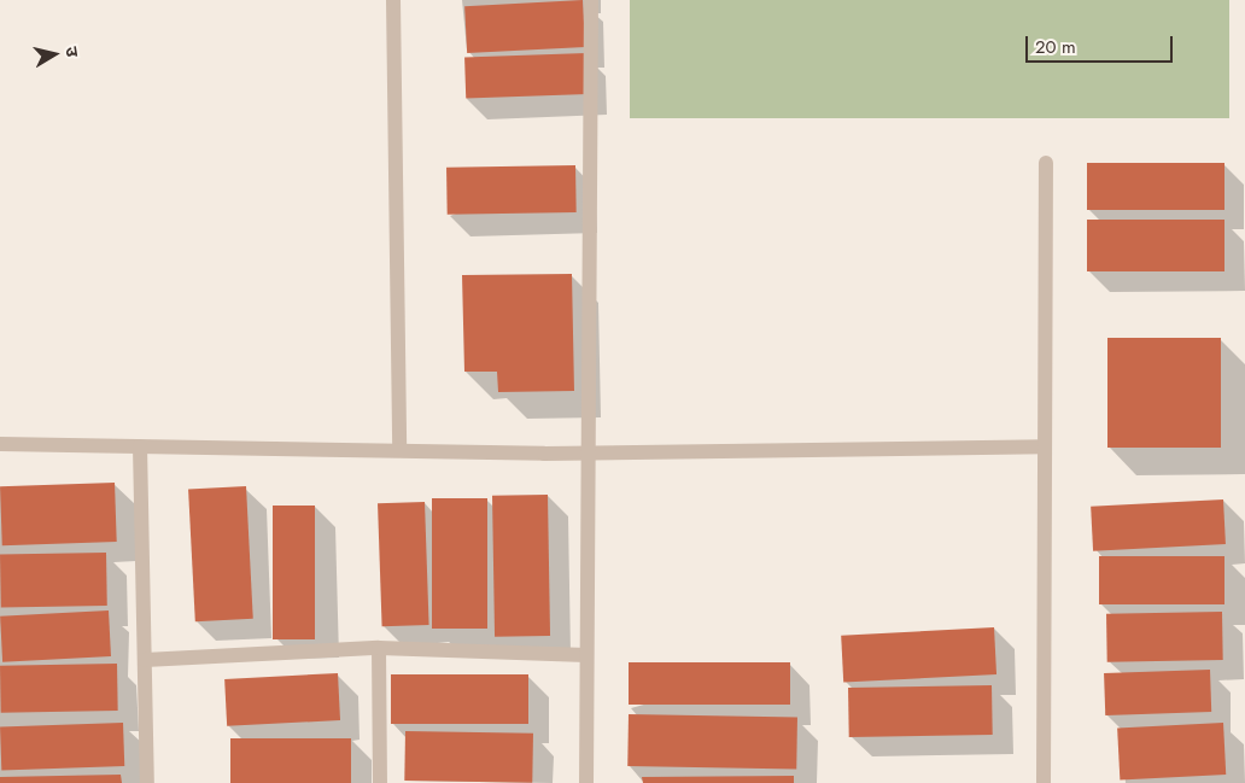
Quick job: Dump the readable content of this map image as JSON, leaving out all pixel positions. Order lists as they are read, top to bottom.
{
  "scale_bar": "20 m",
  "north": "right"
}
